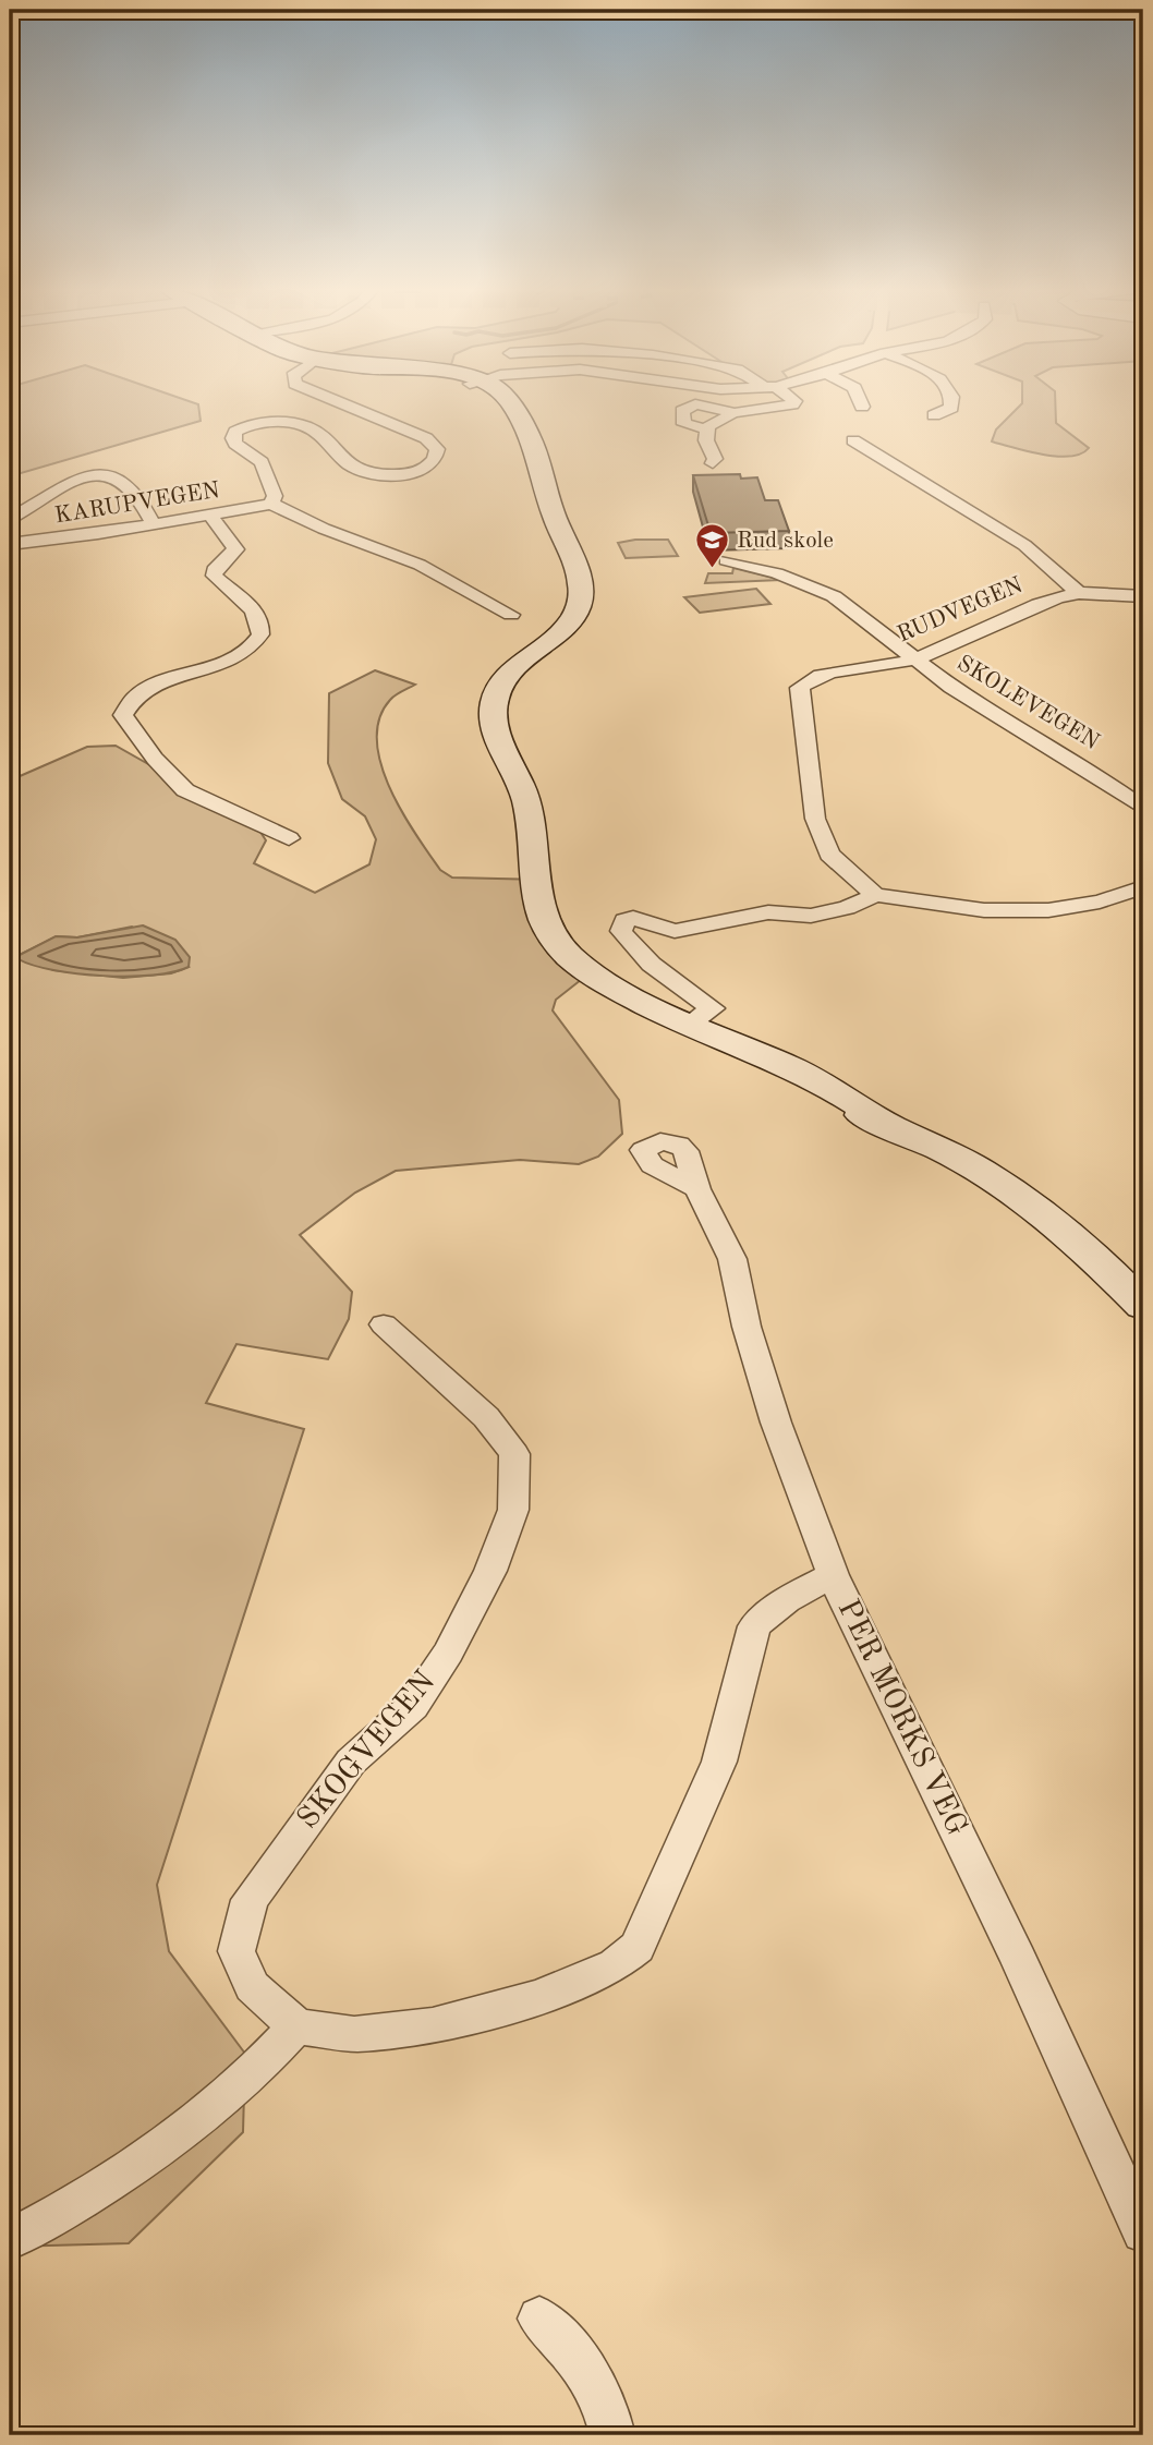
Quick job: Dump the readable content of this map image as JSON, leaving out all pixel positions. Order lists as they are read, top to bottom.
{
  "streets": {
    "street": [
      "KARUPVEGEN",
      "RUDVEGEN",
      "SKOLEVEGEN",
      "PER MORKS VEG",
      "SKOGVEGEN"
    ]
  },
  "crossings": [
    ["RUDVEGEN", "SKOLEVEGEN"]
  ],
  "places": {
    "school or university": ["Rud skole"]
  }
}
